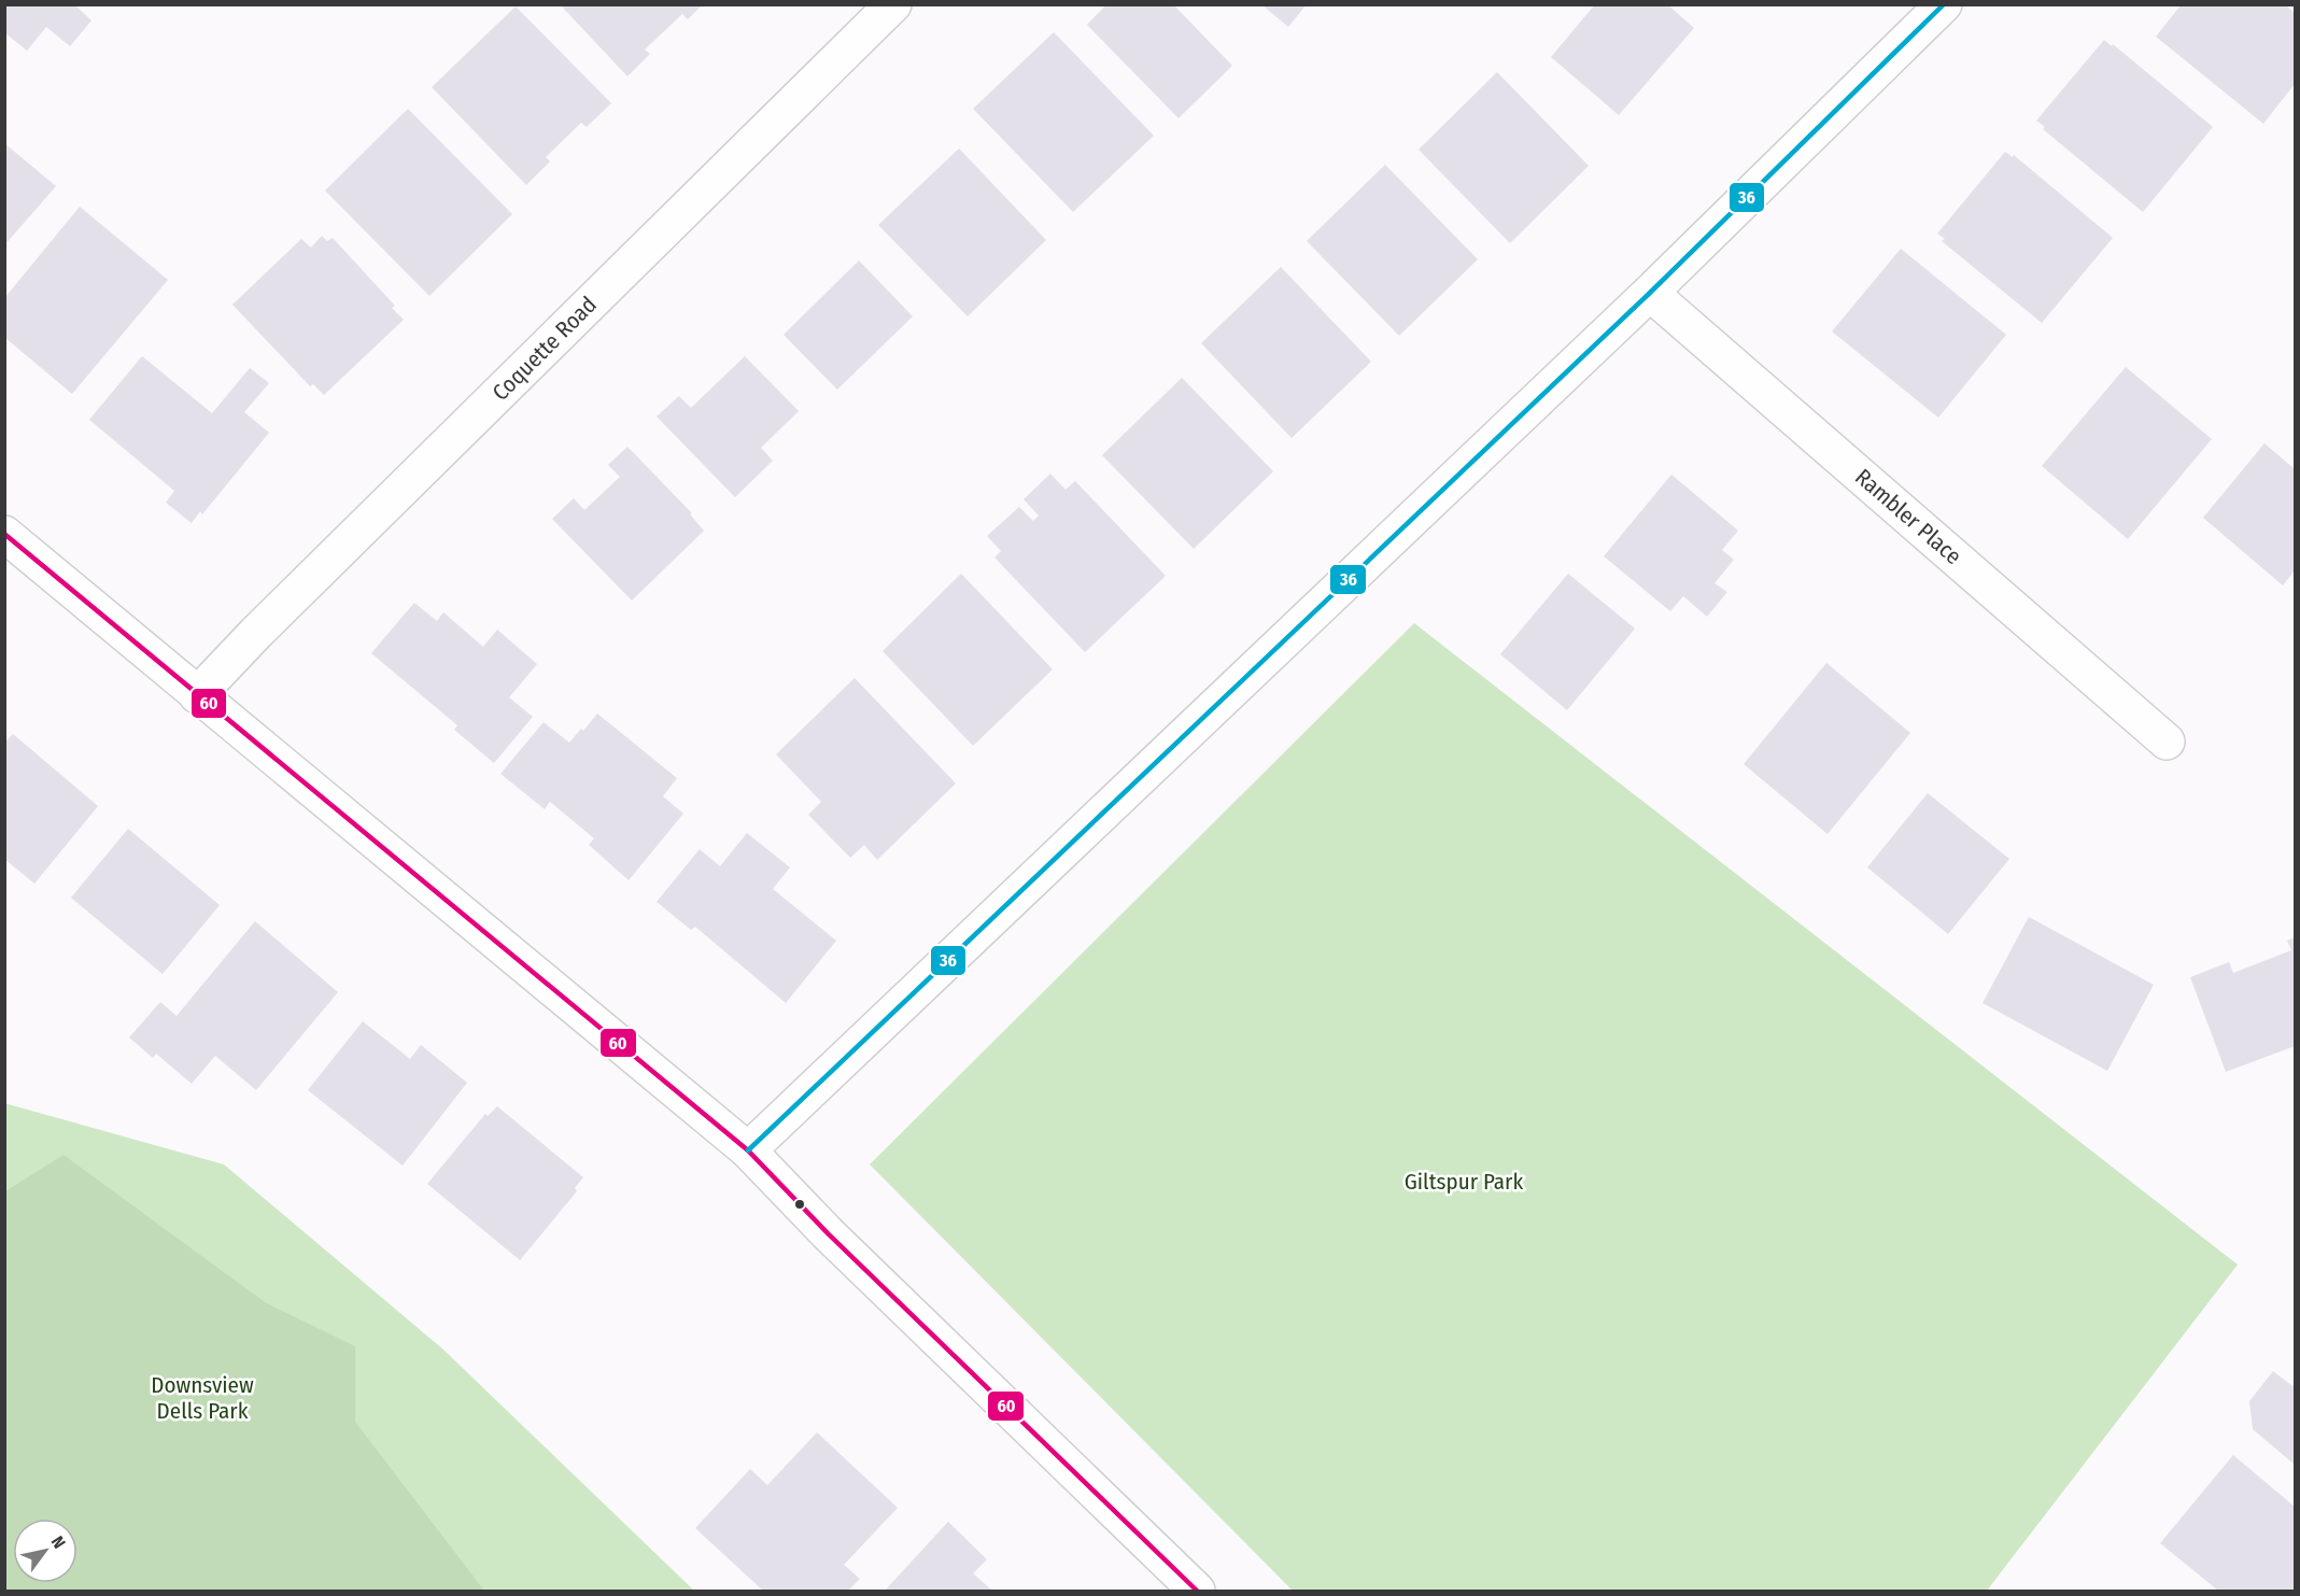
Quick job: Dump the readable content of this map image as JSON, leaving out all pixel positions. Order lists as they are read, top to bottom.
{
  "streets": {
    "street": ["Coquette Road", "Rambler Place"]
  },
  "parks": ["Giltspur Park", "Downsview Dells Park"],
  "lines": ["transit line 36", "transit line 60"],
  "north": "top right"
}
